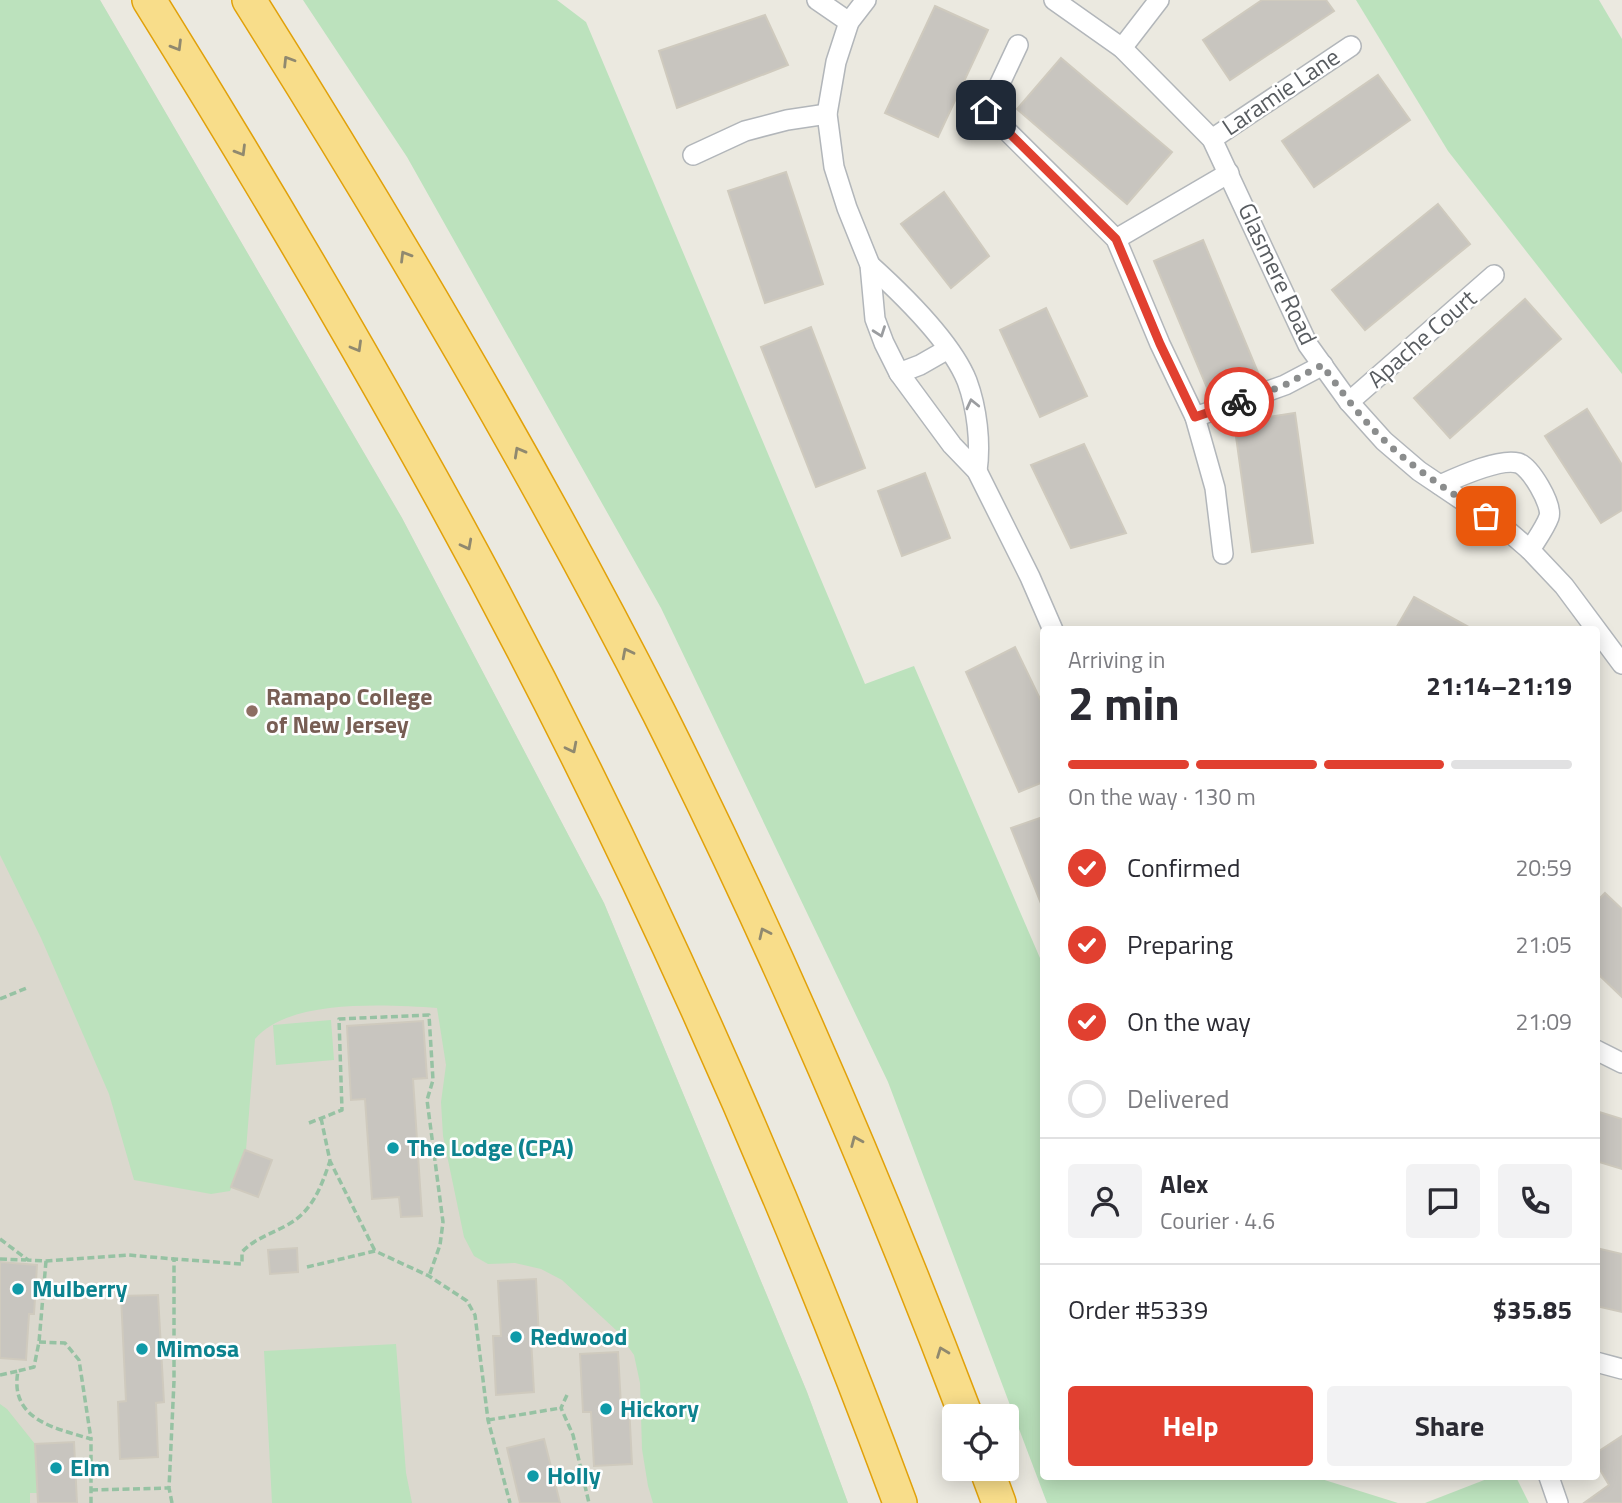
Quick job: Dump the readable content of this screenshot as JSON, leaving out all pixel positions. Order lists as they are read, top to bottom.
{
  "streets": {
    "street": ["Laramie Lane", "Glasmere Road", "Apache Court"]
  },
  "crossings": [
    ["Laramie Lane", "Glasmere Road"],
    ["Glasmere Road", "Apache Court"]
  ],
  "places": [
    "Ramapo College of New Jersey",
    "The Lodge (CPA)",
    "Mulberry",
    "Redwood",
    "Mimosa",
    "Hickory",
    "Elm",
    "Holly"
  ],
  "page": {
    "heading": ["2 min", "Arriving in", "21:14–21:19"],
    "panel": [
      "Alex",
      "Courier · 4.6",
      "Order #5339",
      "$35.85"
    ],
    "bar": "On the way · 130 m",
    "list": [
      ["Confirmed", "20:59"],
      ["Preparing", "21:05"],
      ["On the way", "21:09"],
      "Delivered"
    ],
    "buttons": ["Help", "Share"]
  }
}
